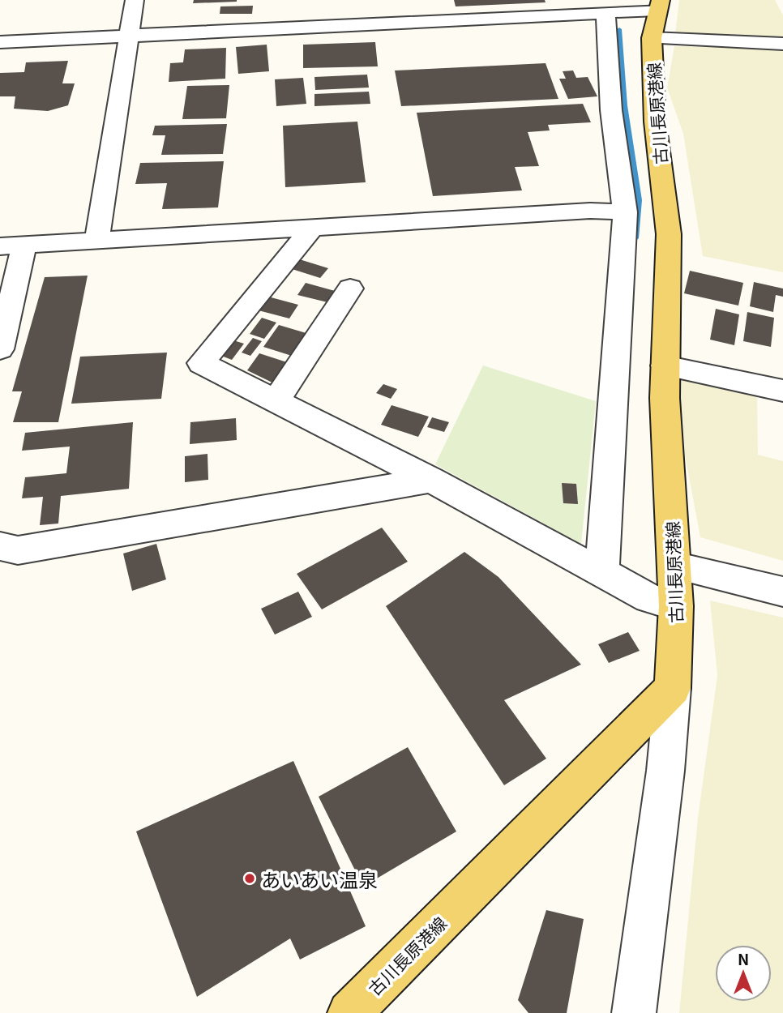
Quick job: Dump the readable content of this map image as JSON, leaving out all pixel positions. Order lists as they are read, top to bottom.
{
  "streets": {
    "main road": ["古川長原港線"]
  },
  "places": ["あいあい温泉"],
  "north": "top"
}
